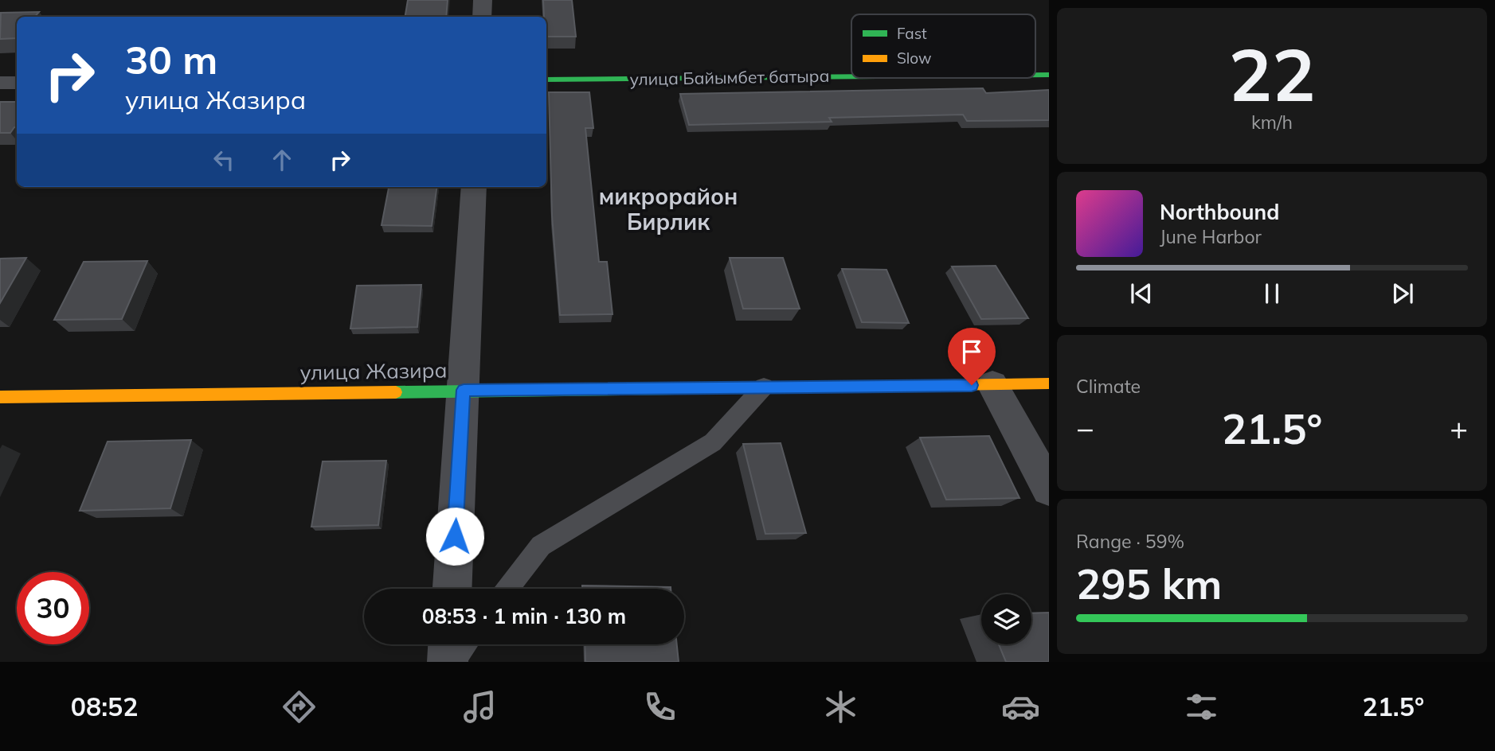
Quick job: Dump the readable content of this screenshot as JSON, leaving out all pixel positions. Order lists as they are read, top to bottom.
{
  "streets": {
    "street": ["улица Байымбет батыра", "улица Жазира"]
  },
  "districts": ["микрорайон Бирлик"],
  "legend": ["Fast", "Slow"],
  "page": {
    "tile": [
      ["22", "km/h"],
      "Climate",
      ["Range · 59%", "295 km"]
    ],
    "turn": ["30 m", "улица Жазира"],
    "song": ["Northbound", "June Harbor"],
    "heat": ["−", "21.5°", "+"],
    "limit": "30",
    "trip": "08:53 · 1 min · 130 m",
    "tabs": ["08:52", "21.5°"]
  }
}
